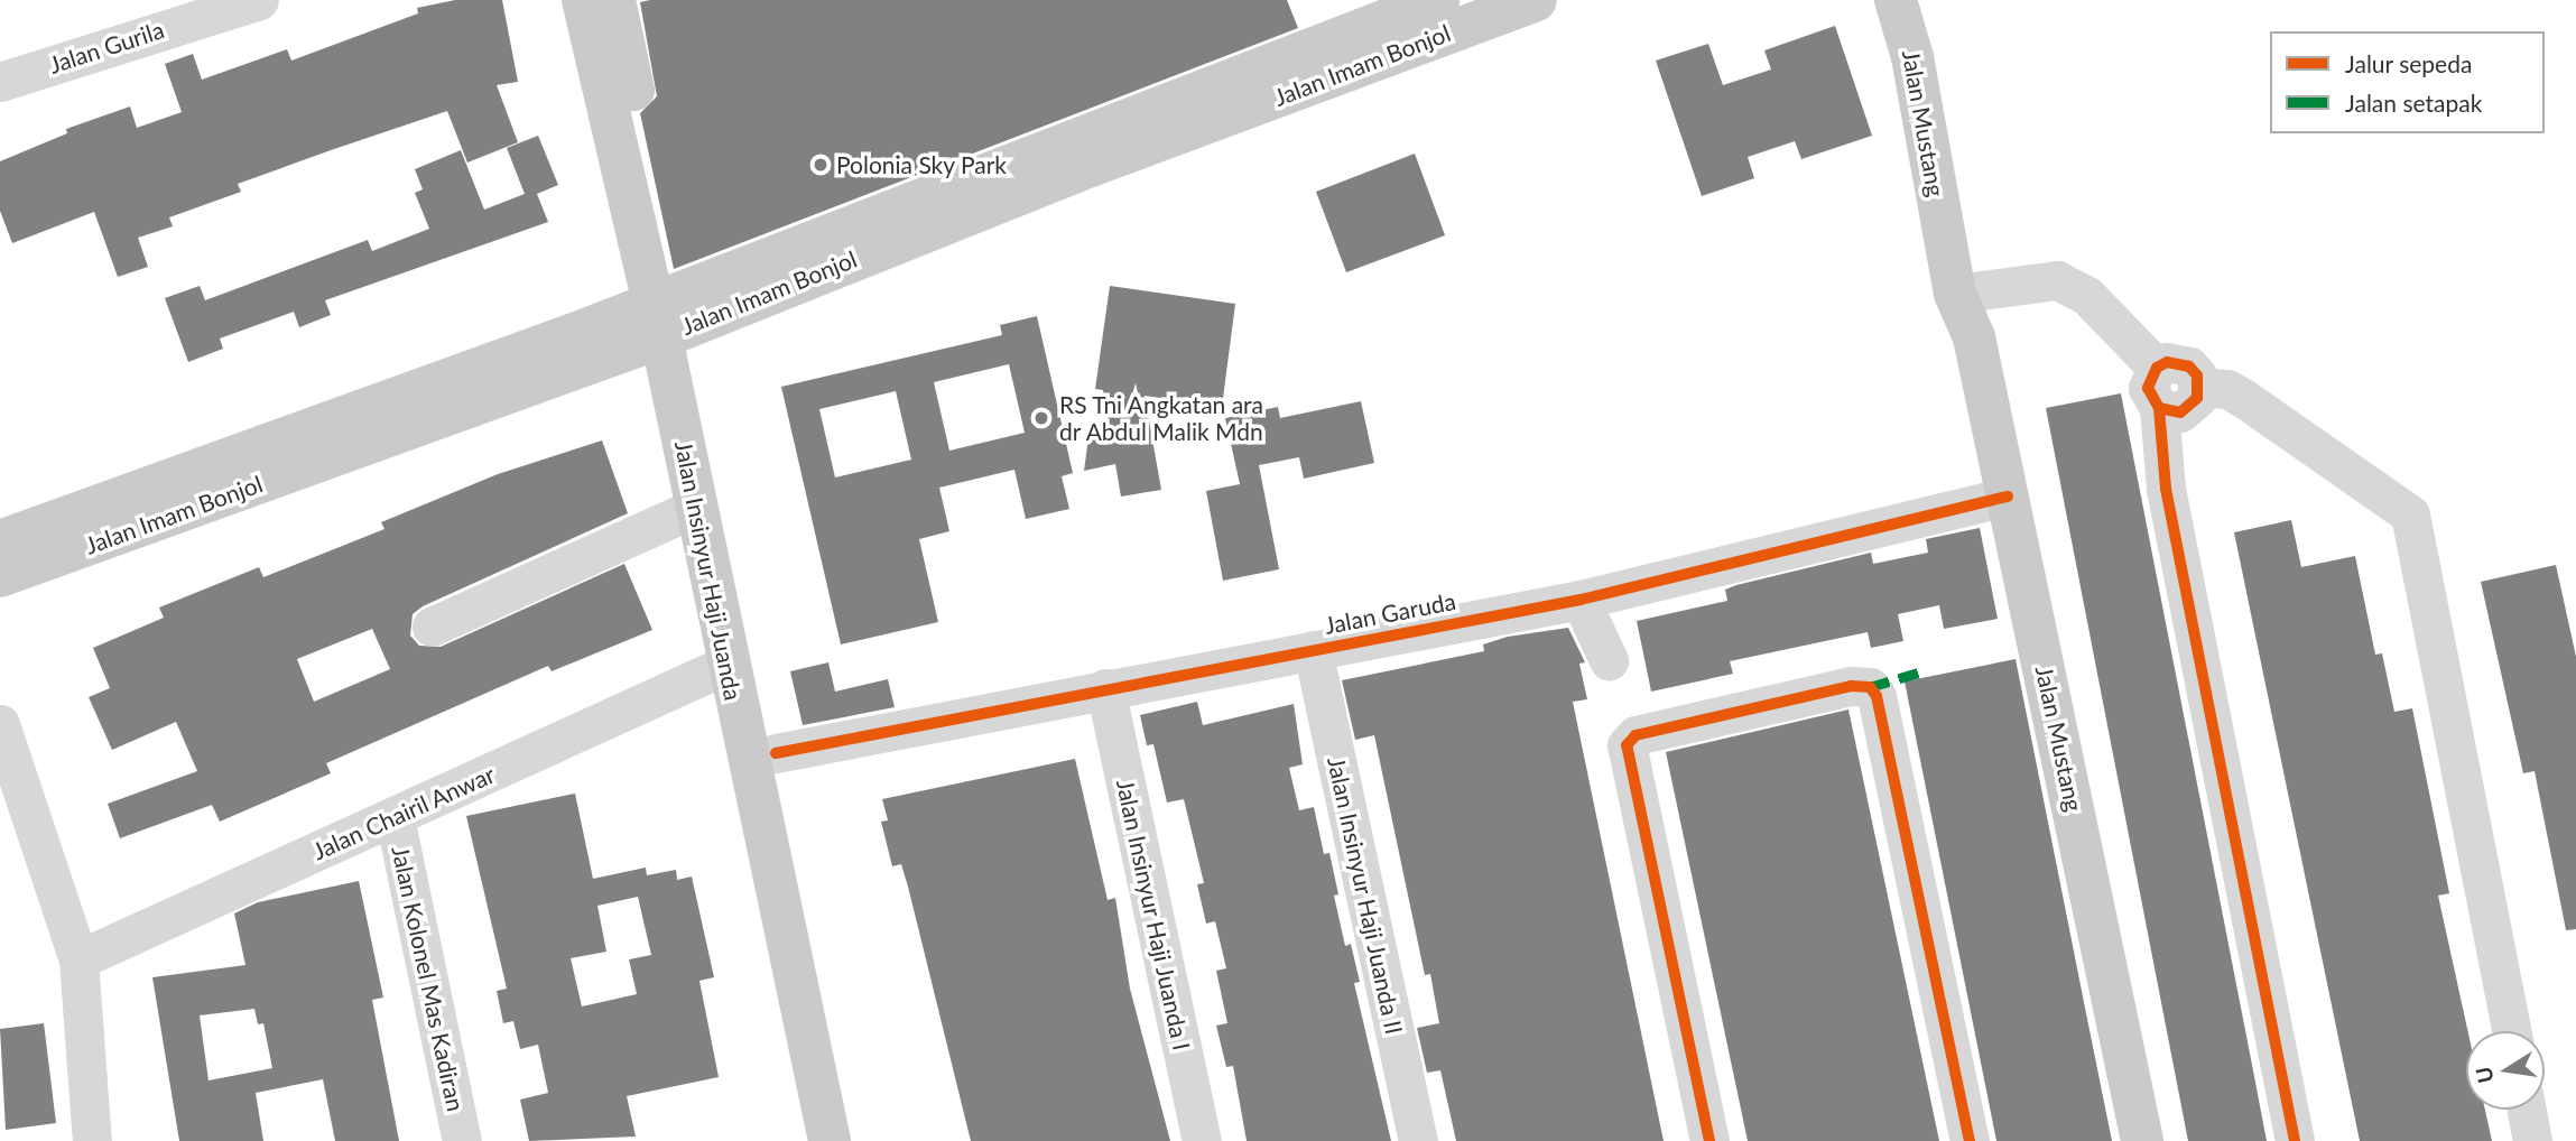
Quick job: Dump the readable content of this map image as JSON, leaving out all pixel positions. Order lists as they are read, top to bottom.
{
  "streets": {
    "main road": ["Jalan Imam Bonjol", "Jalan Mustang", "Jalan Insinyur Haji Juanda"],
    "street": [
      "Jalan Gurila",
      "Jalan Garuda",
      "Jalan Chairil Anwar",
      "Jalan Insinyur Haji Juanda II",
      "Jalan Insinyur Haji Juanda I",
      "Jalan Kolonel Mas Kadiran"
    ]
  },
  "crossings": [
    ["Jalan Imam Bonjol", "Jalan Insinyur Haji Juanda"],
    ["Jalan Mustang", "Jalan Garuda"],
    ["Jalan Insinyur Haji Juanda", "Jalan Garuda"],
    ["Jalan Insinyur Haji Juanda", "Jalan Chairil Anwar"],
    ["Jalan Garuda", "Jalan Insinyur Haji Juanda II"],
    ["Jalan Garuda", "Jalan Insinyur Haji Juanda I"],
    ["Jalan Chairil Anwar", "Jalan Kolonel Mas Kadiran"]
  ],
  "places": ["Polonia Sky Park", "RS Tni Angkatan ara dr Abdul Malik Mdn"],
  "legend": ["Jalur sepeda", "Jalan setapak"],
  "north": "left"
}
